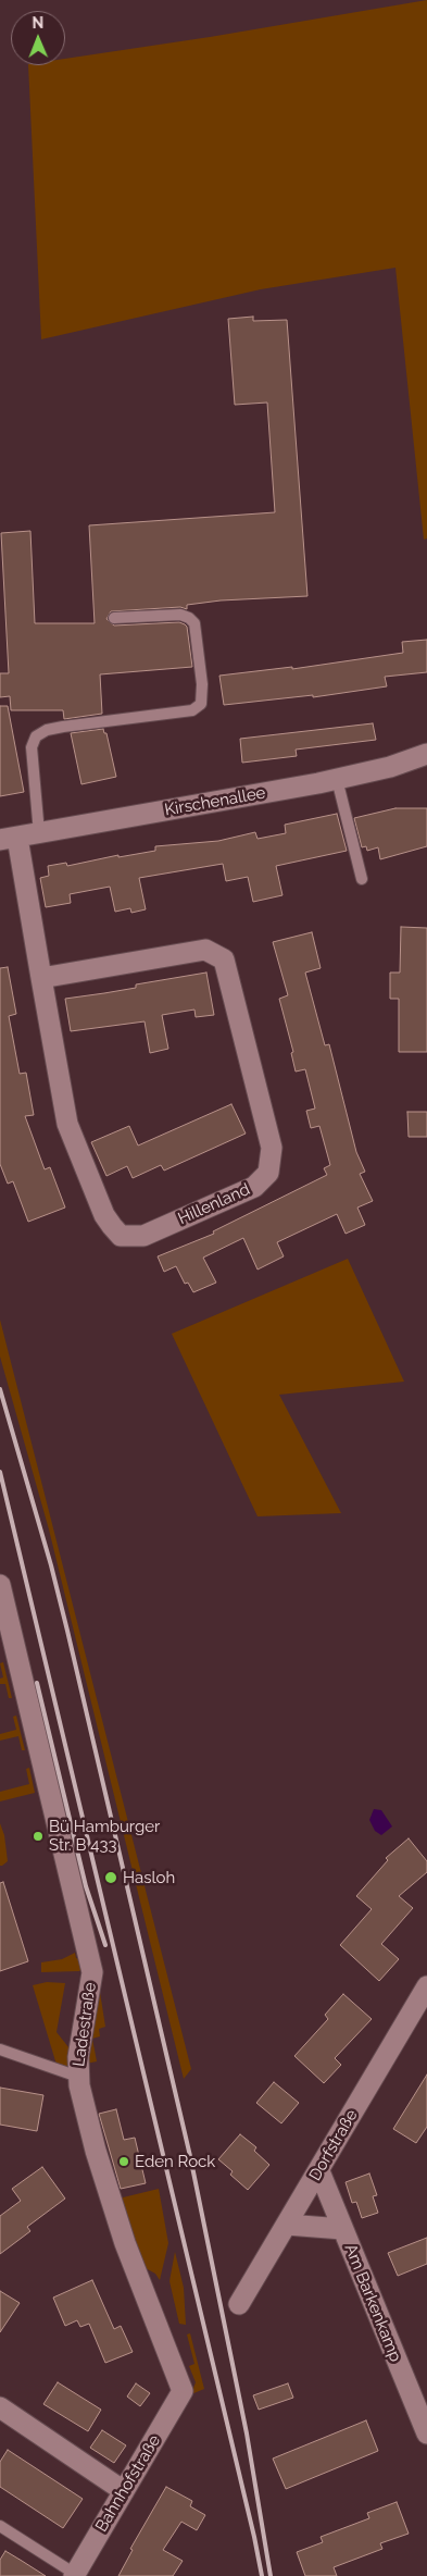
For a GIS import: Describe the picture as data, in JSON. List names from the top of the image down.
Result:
{
  "streets": {
    "street": [
      "Kirschenallee",
      "Hillenland",
      "Ladestraße",
      "Dorfstraße",
      "Am Barkenkamp",
      "Bahnhofstraße"
    ]
  },
  "crossings": [
    ["Kirschenallee", "Hillenland"],
    ["Ladestraße", "Bahnhofstraße"],
    ["Dorfstraße", "Am Barkenkamp"]
  ],
  "places": ["Bü Hamburger Str. B 433", "Hasloh", "Eden Rock"],
  "north": "top"
}
